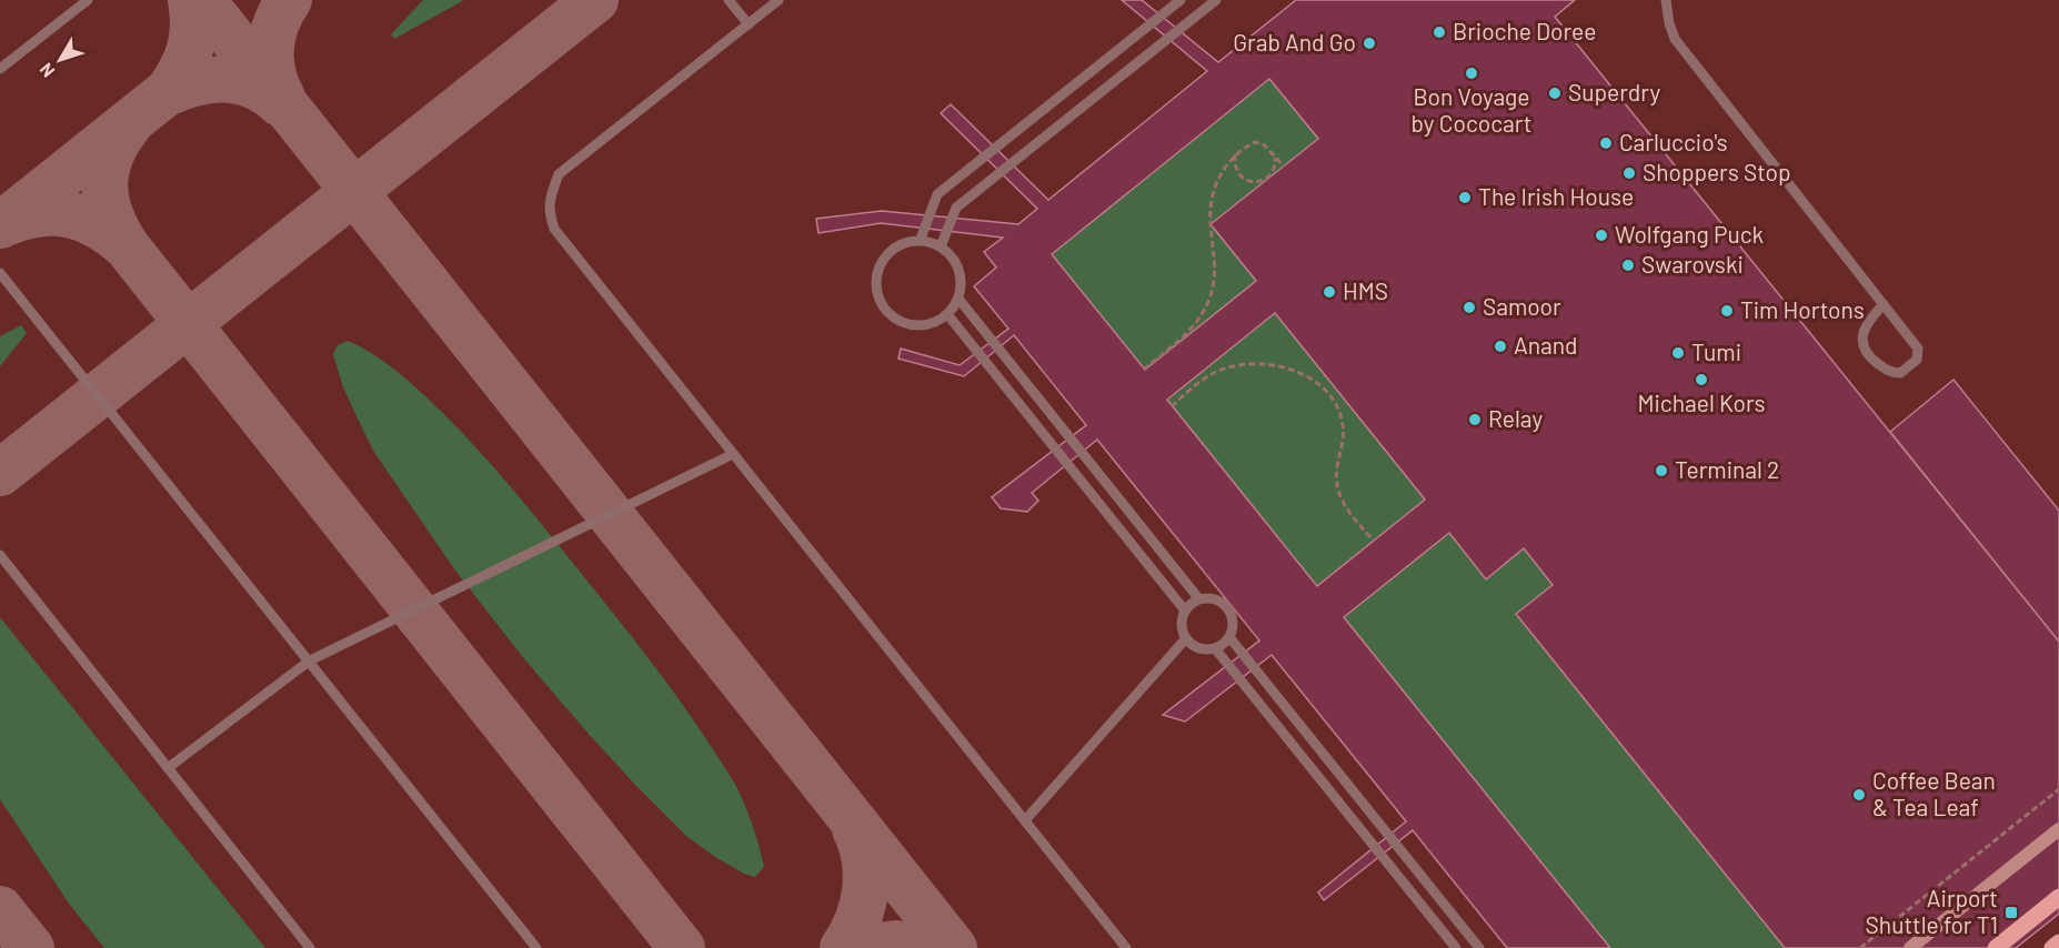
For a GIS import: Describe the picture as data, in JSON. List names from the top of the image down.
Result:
{
  "places": {
    "other": [
      "Brioche Doree",
      "Grab And Go",
      "Bon Voyage by Cococart",
      "Superdry",
      "Carluccio's",
      "Shoppers Stop",
      "The Irish House",
      "Wolfgang Puck",
      "Swarovski",
      "HMS",
      "Samoor",
      "Tim Hortons",
      "Anand",
      "Tumi",
      "Michael Kors",
      "Relay",
      "Terminal 2",
      "Coffee Bean & Tea Leaf"
    ],
    "transit": ["Airport Shuttle for T1"]
  },
  "north": "bottom left"
}
